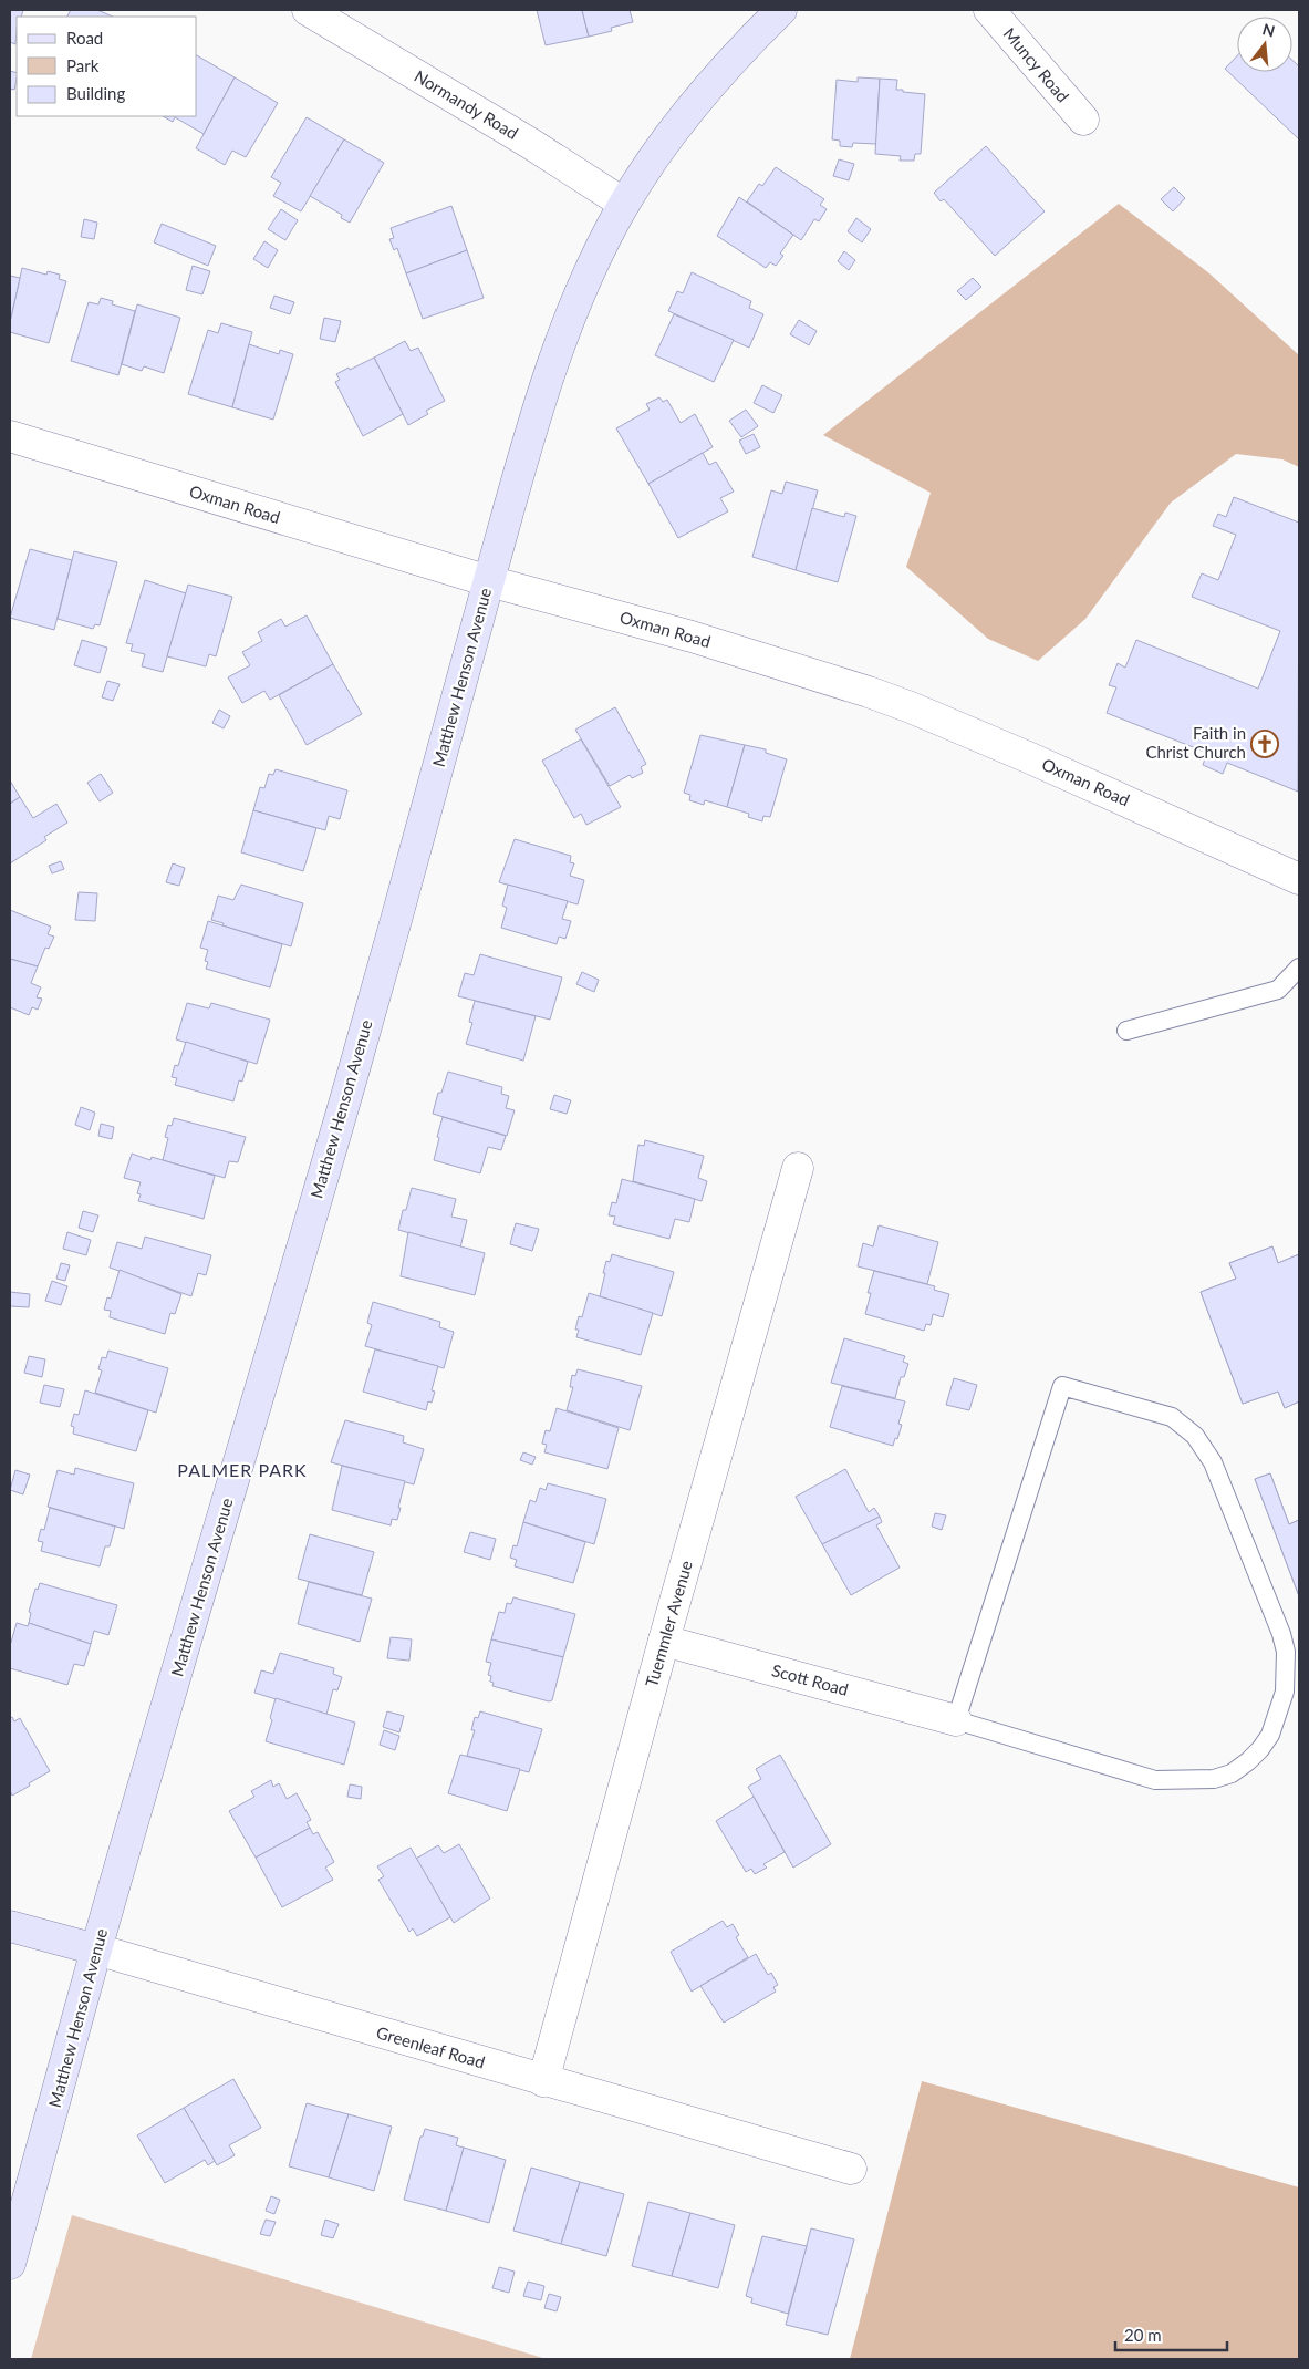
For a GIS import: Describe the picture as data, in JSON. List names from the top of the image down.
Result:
{
  "streets": {
    "street": [
      "Muncy Road",
      "Normandy Road",
      "Oxman Road",
      "Matthew Henson Avenue",
      "Tuemmler Avenue",
      "Scott Road",
      "Greenleaf Road"
    ]
  },
  "crossings": [
    ["Normandy Road", "Matthew Henson Avenue"],
    ["Oxman Road", "Matthew Henson Avenue"],
    ["Matthew Henson Avenue", "Greenleaf Road"],
    ["Tuemmler Avenue", "Scott Road"],
    ["Tuemmler Avenue", "Greenleaf Road"]
  ],
  "districts": ["PALMER PARK"],
  "places": {
    "church": ["Faith in Christ Church"]
  },
  "legend": ["Road", "Park", "Building"],
  "scale_bar": "20 m",
  "north": "top"
}
